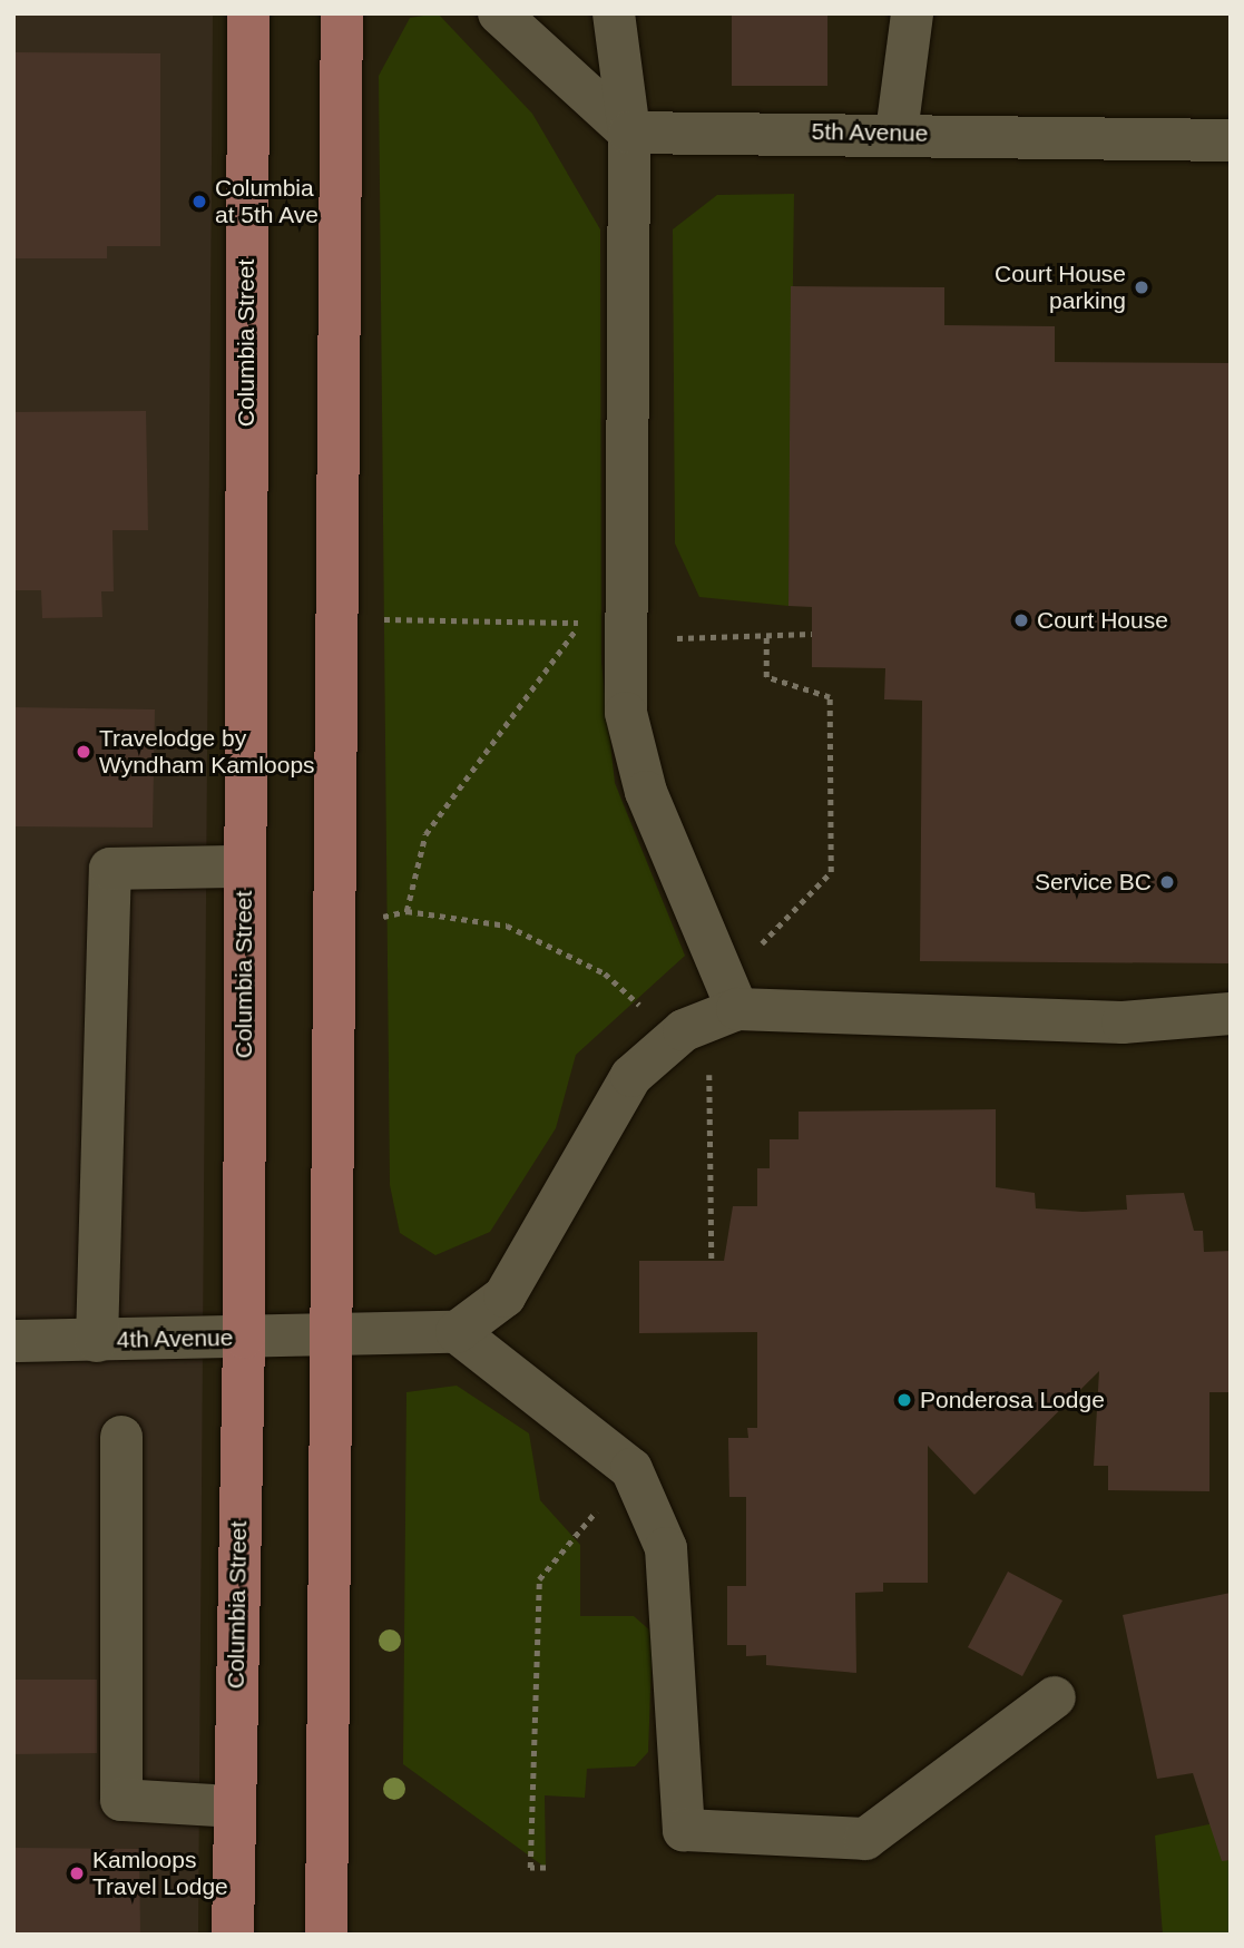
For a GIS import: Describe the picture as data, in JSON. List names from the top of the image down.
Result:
{
  "streets": {
    "main road": ["Columbia Street"],
    "street": ["5th Avenue", "4th Avenue"]
  },
  "crossings": [
    ["Columbia Street", "4th Avenue"]
  ],
  "places": [
    "Columbia at 5th Ave",
    "Court House parking",
    "Court House",
    "Travelodge by Wyndham Kamloops",
    "Service BC",
    "Ponderosa Lodge",
    "Kamloops Travel Lodge"
  ]
}
